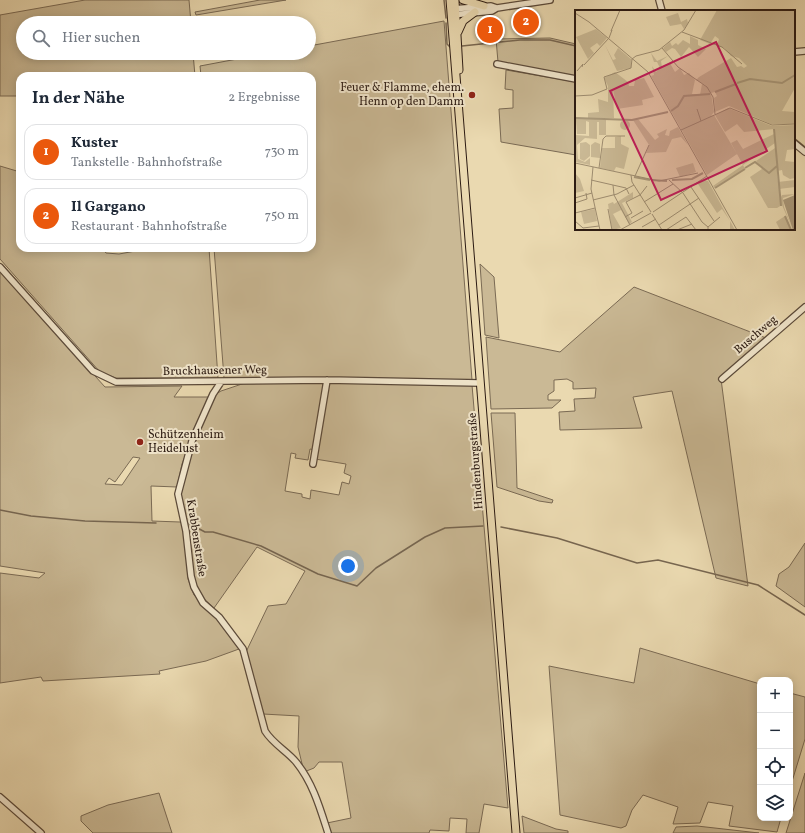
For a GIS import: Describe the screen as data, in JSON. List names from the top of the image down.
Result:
{
  "streets": {
    "main road": ["Hindenburgstraße"],
    "street": ["Buschweg", "Bruckhausener Weg", "Krabbenstraße"]
  },
  "crossings": [
    ["Bruckhausener Weg", "Hindenburgstraße"],
    ["Bruckhausener Weg", "Krabbenstraße"]
  ],
  "places": ["Feuer & Flamme, ehem. Henn op den Damm", "Schützenheim Heidelust"],
  "page": {
    "pins": ["2", "1"],
    "search": "Hier suchen",
    "heading": ["In der Nähe", "2 Ergebnisse"],
    "list": [
      {
        "mark": "1",
        "name": "Kuster",
        "note": "Tankstelle · Bahnhofstraße",
        "value": "730 m"
      },
      {
        "mark": "2",
        "name": "Il Gargano",
        "note": "Restaurant · Bahnhofstraße",
        "value": "750 m"
      }
    ],
    "map_buttons": ["+", "−"]
  }
}
